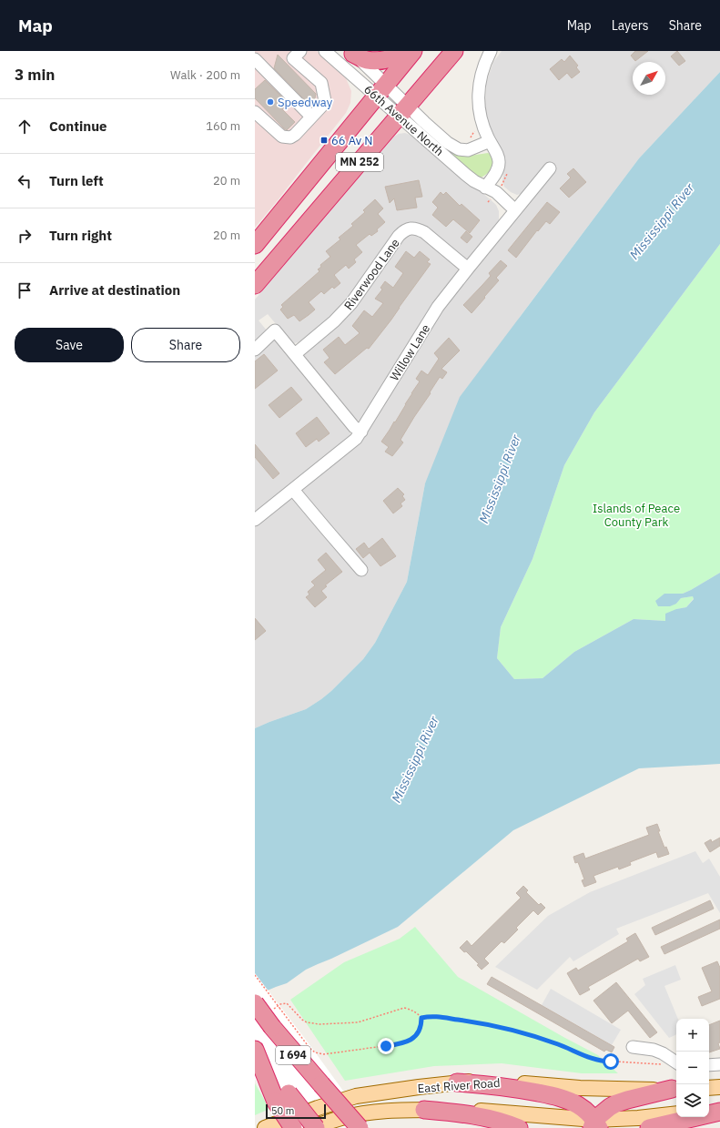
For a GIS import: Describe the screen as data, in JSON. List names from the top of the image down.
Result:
{
  "streets": {
    "highway": ["MN 252", "I 694"],
    "main road": ["East River Road"],
    "street": ["66th Avenue North", "Riverwood Lane", "Willow Lane"]
  },
  "crossings": [
    ["66th Avenue North", "MN 252"],
    ["66th Avenue North", "Willow Lane"],
    ["Riverwood Lane", "Willow Lane"]
  ],
  "water": ["Mississippi River"],
  "parks": ["Islands of Peace County Park"],
  "places": {
    "other": ["Speedway"],
    "transit": ["66 Av N"]
  },
  "scale_bar": "50 m",
  "north": "top right",
  "page": {
    "header": "Map",
    "nav": ["Map", "Layers", "Share"],
    "heading": ["3 min", "Walk · 200 m"],
    "list": [
      ["Continue", "160 m"],
      ["Turn left", "20 m"],
      ["Turn right", "20 m"],
      "Arrive at destination"
    ],
    "buttons": ["Save", "Share"],
    "map_buttons": ["+", "−"],
    "scale": "50 m"
  }
}
